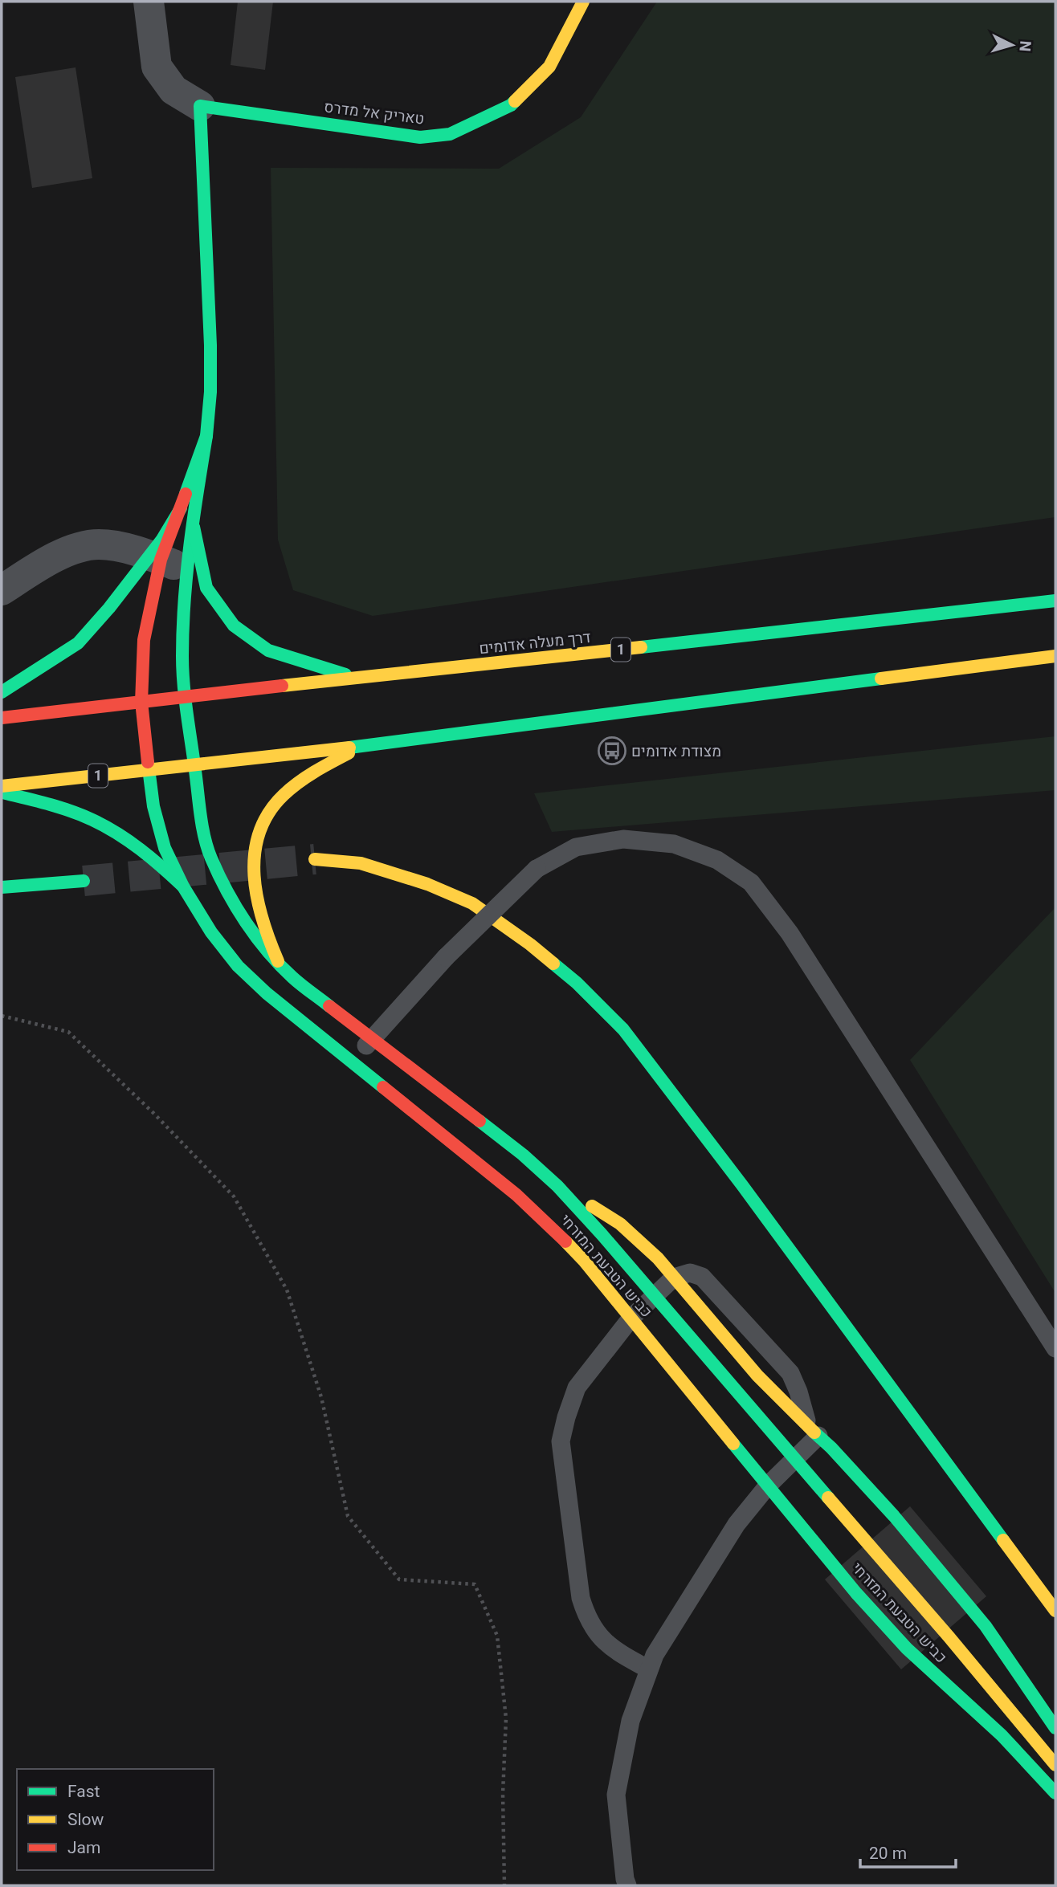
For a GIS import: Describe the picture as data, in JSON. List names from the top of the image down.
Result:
{
  "streets": {
    "main road": [
      "טאריק אל מדרס",
      "דרך מעלה אדומים",
      "1",
      "כביש הטבעת המזרחי"
    ]
  },
  "crossings": [
    ["דרך מעלה אדומים", "1"],
    ["דרך מעלה אדומים", "כביש הטבעת המזרחי"],
    ["1", "כביש הטבעת המזרחי"]
  ],
  "places": {
    "bus stop": ["מצודת אדומים"]
  },
  "legend": ["Fast", "Slow", "Jam"],
  "scale_bar": "20 m",
  "north": "right"
}
